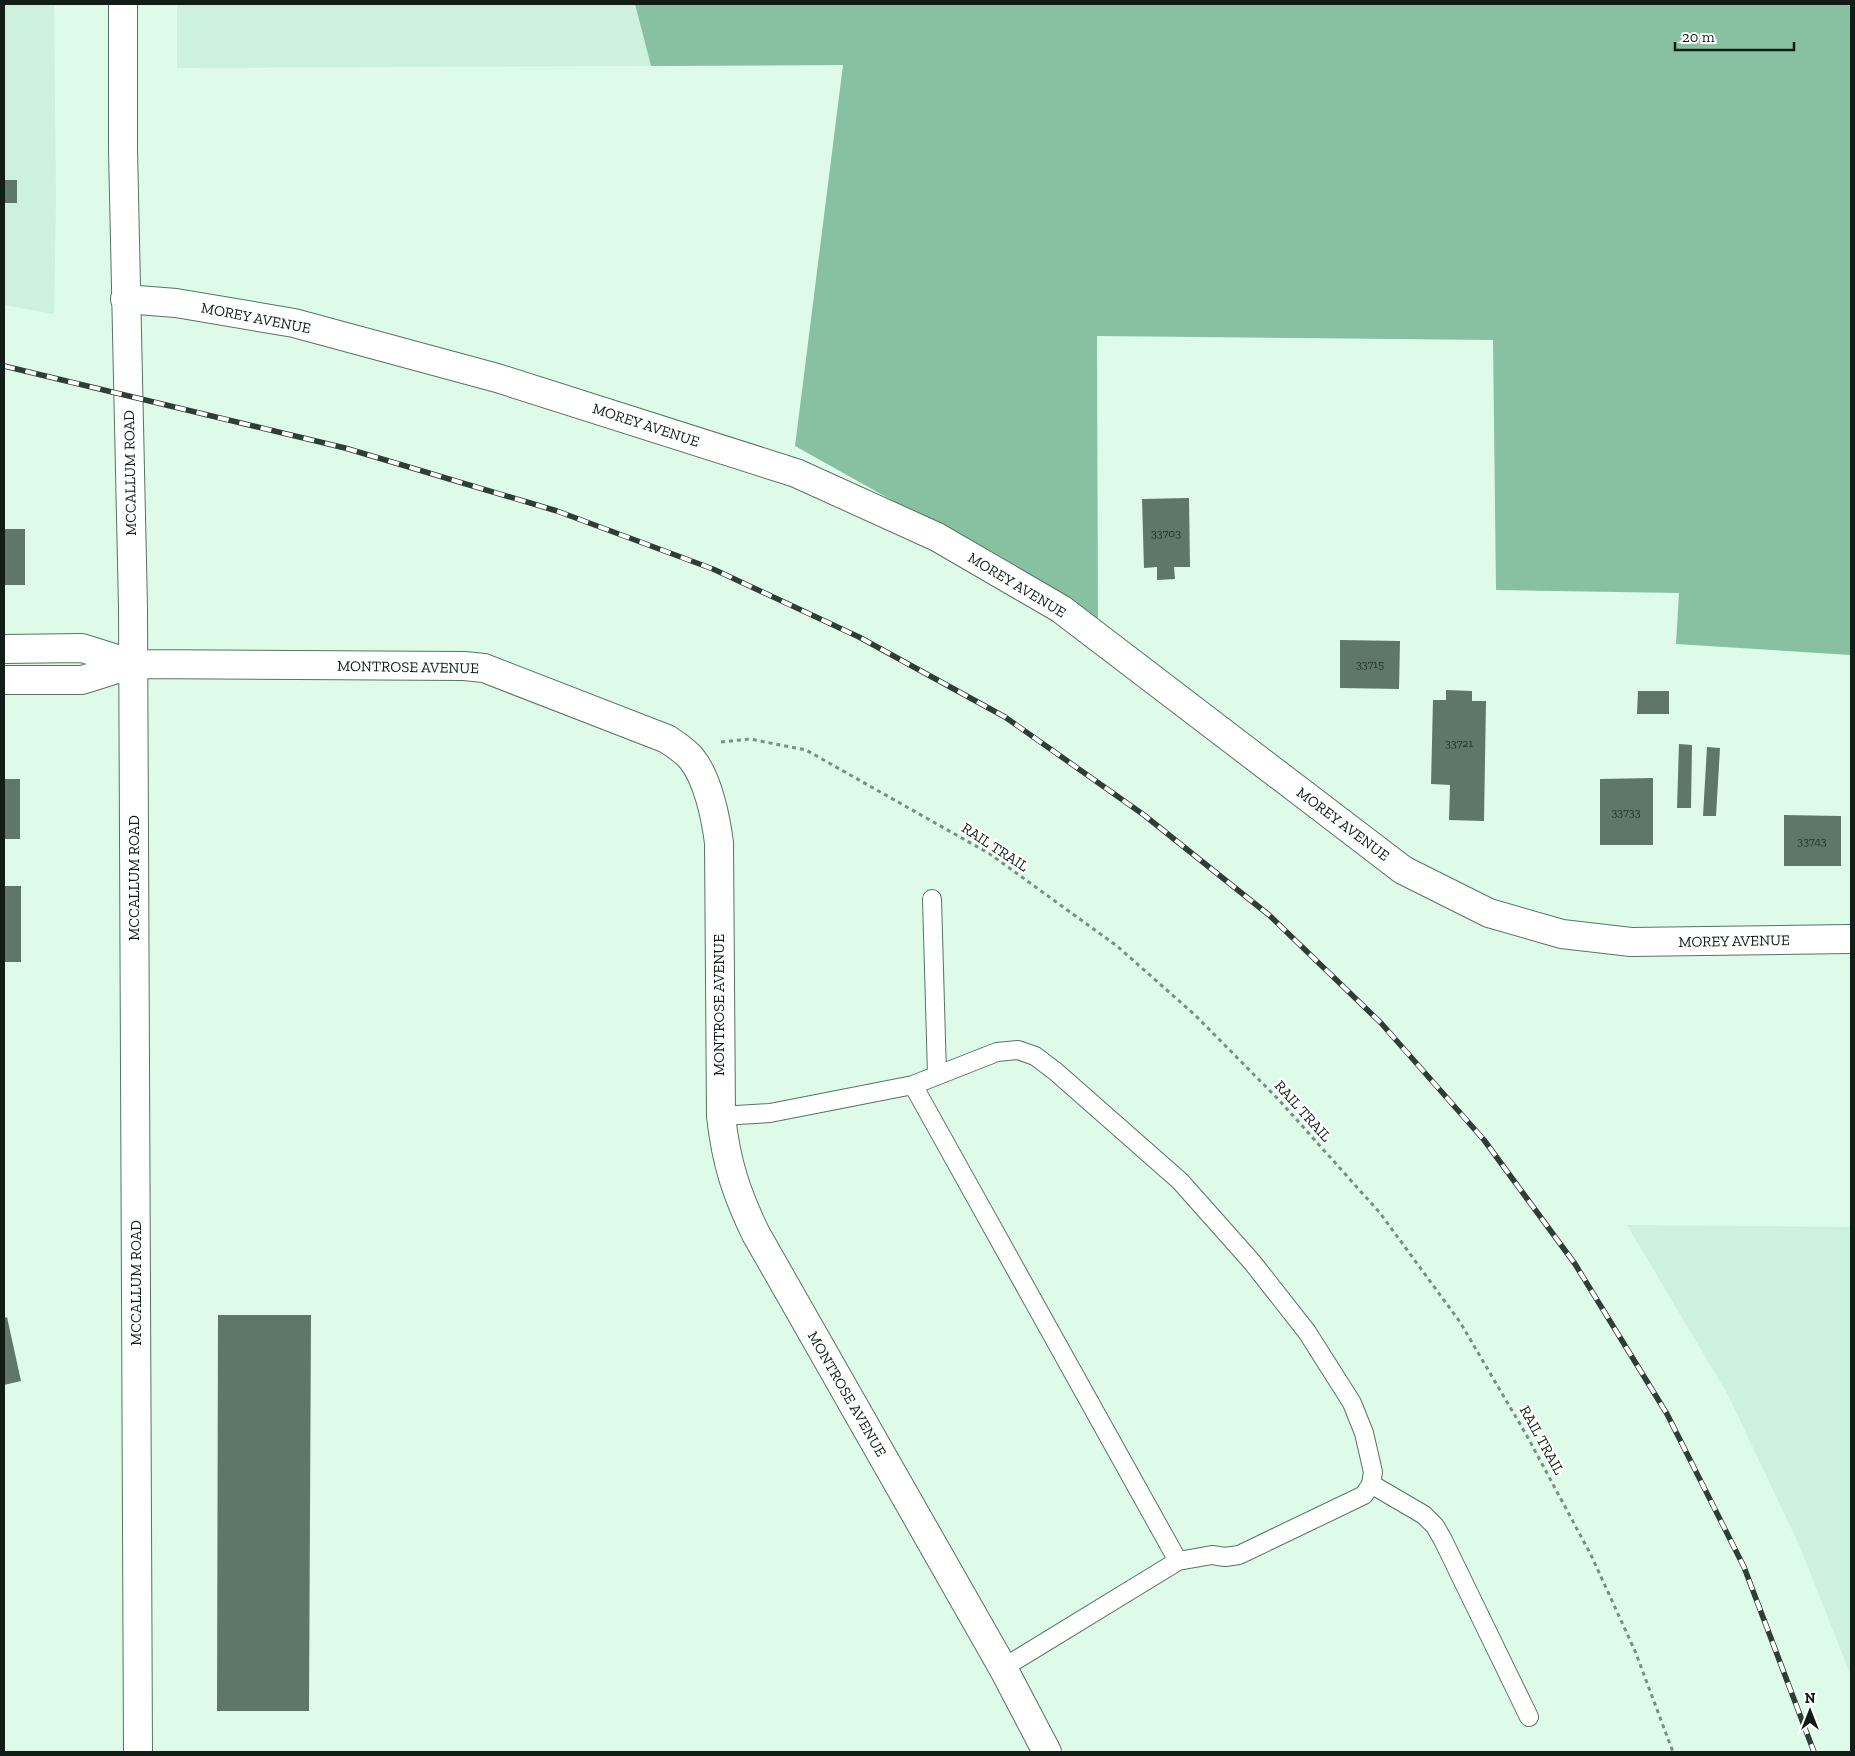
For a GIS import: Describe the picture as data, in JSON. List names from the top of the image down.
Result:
{
  "streets": {
    "street": ["MOREY AVENUE", "MCCALLUM ROAD", "MONTROSE AVENUE"],
    "path": ["RAIL TRAIL"]
  },
  "crossings": [
    ["MOREY AVENUE", "MCCALLUM ROAD"],
    ["MCCALLUM ROAD", "MONTROSE AVENUE"],
    ["MONTROSE AVENUE", "RAIL TRAIL"]
  ],
  "house_numbers": [
    "33703",
    "33715",
    "33721",
    "33733",
    "33743"
  ],
  "scale_bar": "20 m",
  "north": "top"
}
